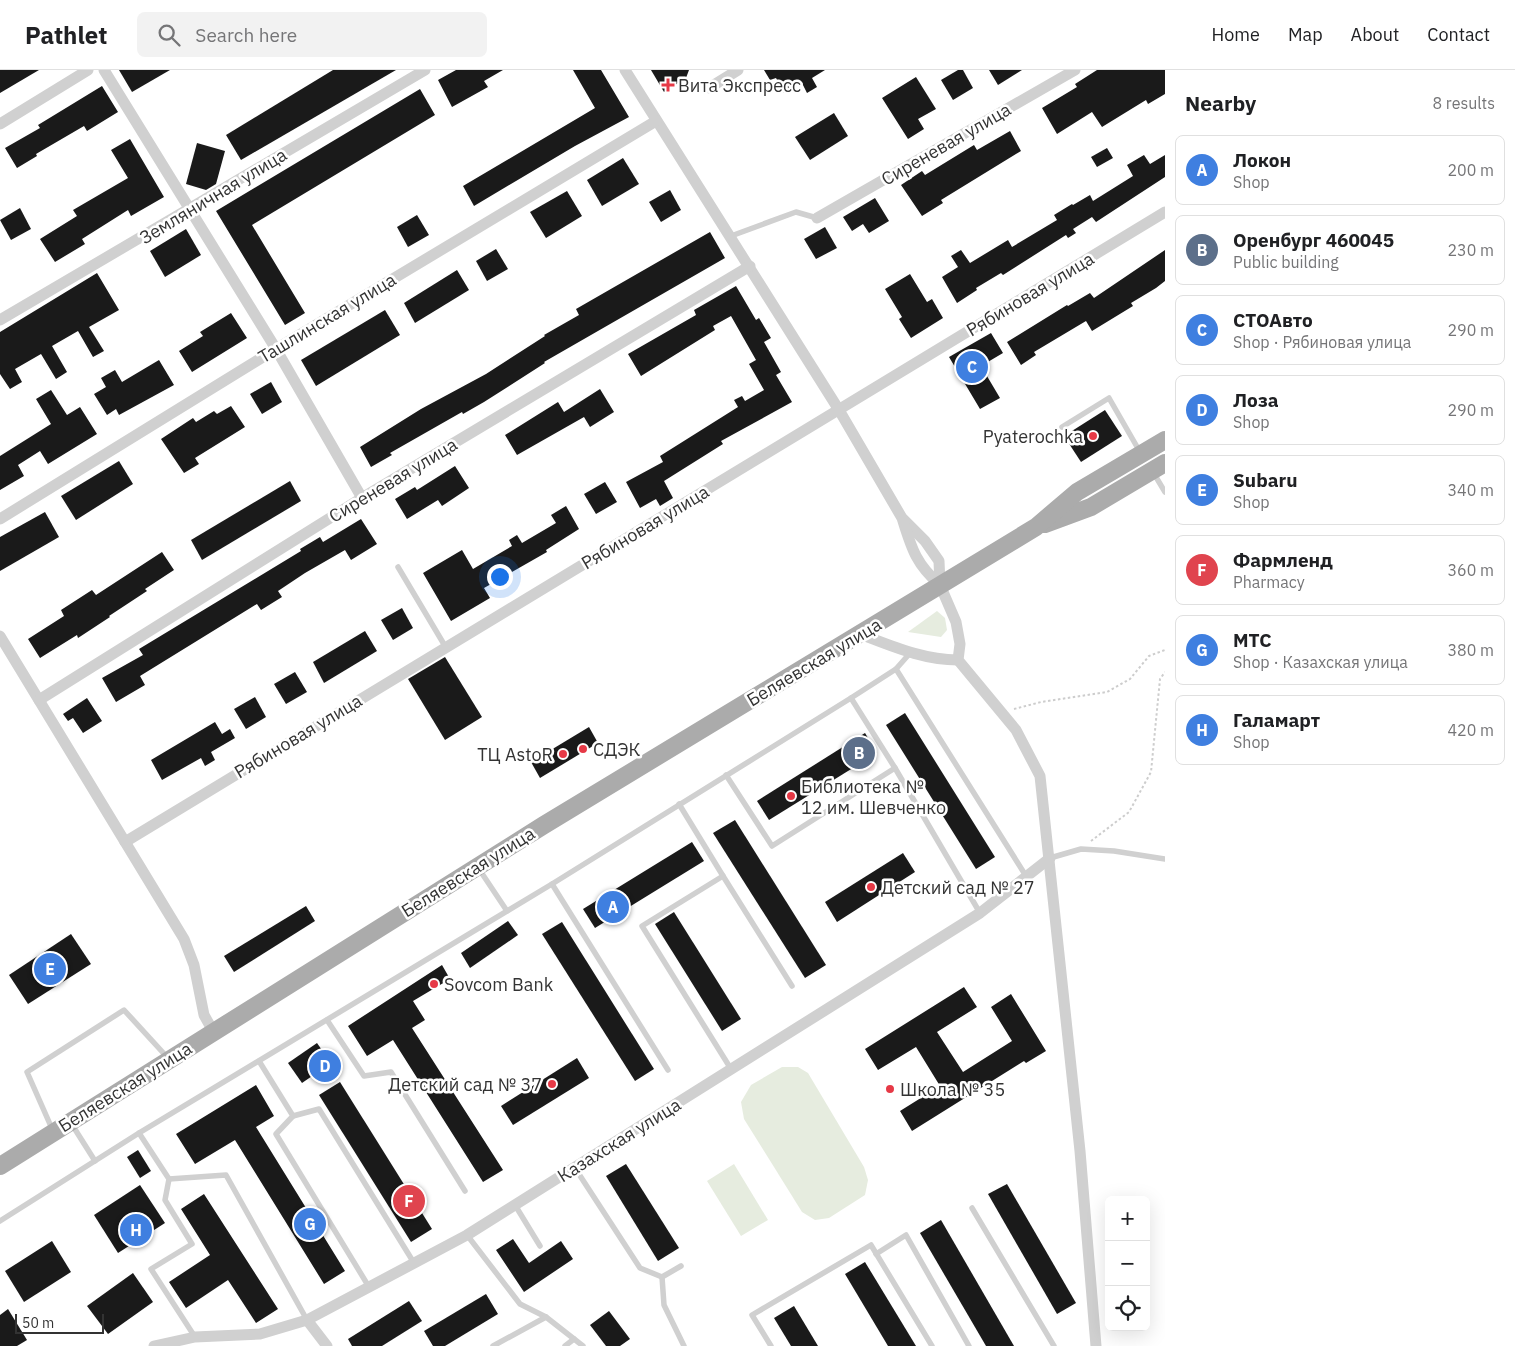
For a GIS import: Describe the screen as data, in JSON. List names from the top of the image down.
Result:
{
  "streets": {
    "main road": ["Беляевская улица"],
    "street": [
      "Сиреневая улица",
      "Земляничная улица",
      "Рябиновая улица",
      "Ташлинская улица",
      "Казахская улица"
    ]
  },
  "places": {
    "health": ["Вита Экспресс"],
    "other": [
      "Pyaterochka",
      "СДЭК",
      "ТЦ AstoR",
      "Библиотека № 12 им. Шевченко",
      "Детский сад № 27",
      "Sovcom Bank",
      "Детский сад № 37",
      "Школа № 35"
    ]
  },
  "scale_bar": "50 m",
  "page": {
    "header": "Pathlet",
    "search": "Search here",
    "nav": [
      "Home",
      "Map",
      "About",
      "Contact"
    ],
    "heading": ["Nearby", "8 results"],
    "list": [
      {
        "mark": "A",
        "name": "Локон",
        "note": "Shop",
        "value": "200 m"
      },
      {
        "mark": "B",
        "name": "Оренбург 460045",
        "note": "Public building",
        "value": "230 m"
      },
      {
        "mark": "C",
        "name": "СТОАвто",
        "note": "Shop · Рябиновая улица",
        "value": "290 m"
      },
      {
        "mark": "D",
        "name": "Лоза",
        "note": "Shop",
        "value": "290 m"
      },
      {
        "mark": "E",
        "name": "Subaru",
        "note": "Shop",
        "value": "340 m"
      },
      {
        "mark": "F",
        "name": "Фармленд",
        "note": "Pharmacy",
        "value": "360 m"
      },
      {
        "mark": "G",
        "name": "МТС",
        "note": "Shop · Казахская улица",
        "value": "380 m"
      },
      {
        "mark": "H",
        "name": "Галамарт",
        "note": "Shop",
        "value": "420 m"
      }
    ],
    "pins": [
      "C",
      "B",
      "A",
      "E",
      "D",
      "F",
      "G",
      "H"
    ],
    "map_buttons": ["+", "−"],
    "scale": "50 m"
  }
}
